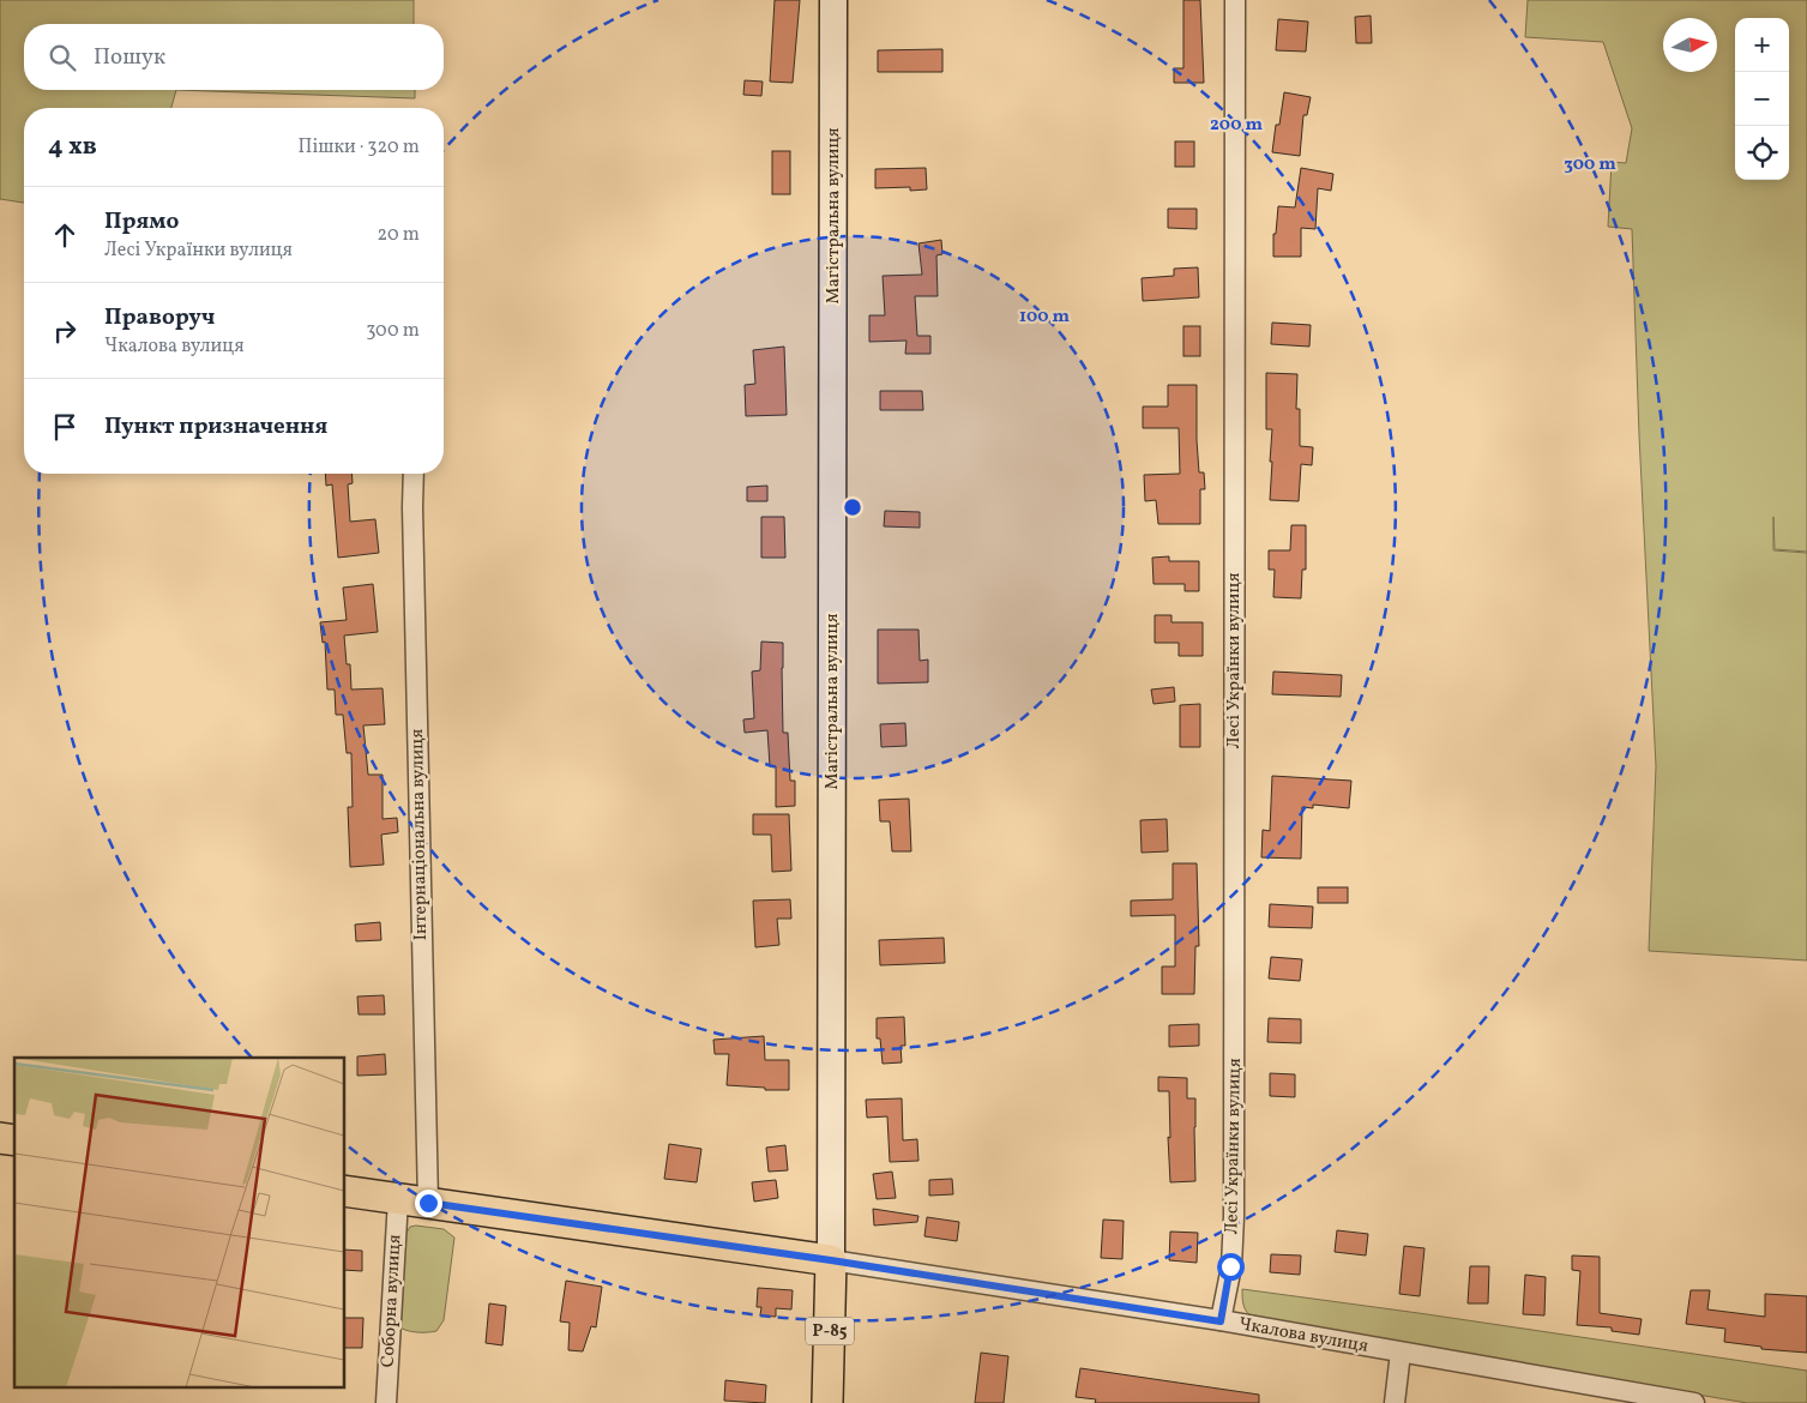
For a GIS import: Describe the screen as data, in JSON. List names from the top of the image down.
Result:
{
  "streets": {
    "main road": ["Магістральна вулиця", "Р-85", "Чкалова вулиця"],
    "street": ["Лесі Українки вулиця", "Інтернаціональна вулиця", "Соборна вулиця"]
  },
  "crossings": [
    ["Магістральна вулиця", "Чкалова вулиця"],
    ["Лесі Українки вулиця", "Чкалова вулиця"],
    ["Інтернаціональна вулиця", "Чкалова вулиця"],
    ["Соборна вулиця", "Чкалова вулиця"]
  ],
  "north": "right",
  "page": {
    "map_buttons": ["+", "−"],
    "search": "Пошук",
    "heading": ["4 хв", "Пішки · 320 m"],
    "list": [
      ["Прямо", "Лесі Українки вулиця", "20 m"],
      ["Праворуч", "Чкалова вулиця", "300 m"],
      "Пункт призначення"
    ]
  },
  "rings": ["200 m", "300 m", "100 m"]
}
